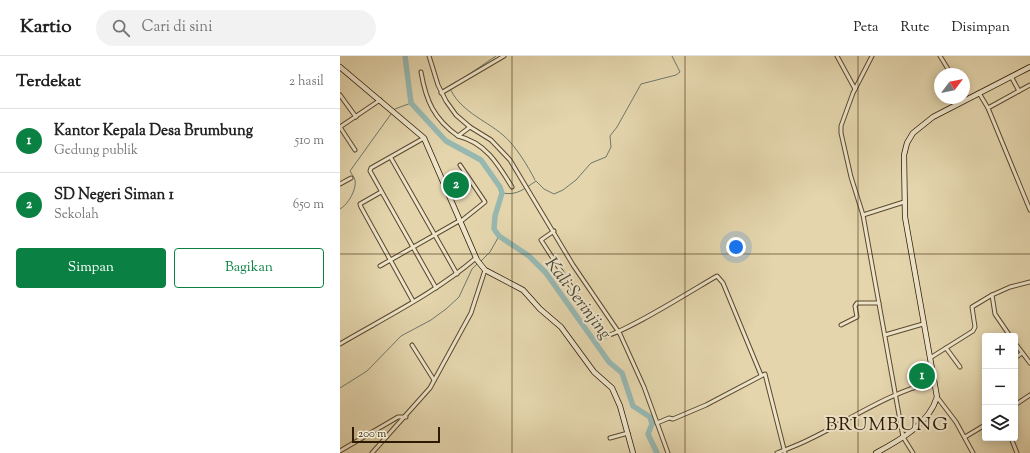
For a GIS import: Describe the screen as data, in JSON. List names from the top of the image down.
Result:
{
  "districts": ["BRUMBUNG"],
  "water": ["Kali Serinjing"],
  "scale_bar": "200 m",
  "north": "top right",
  "page": {
    "header": "Kartio",
    "search": "Cari di sini",
    "nav": ["Peta", "Rute", "Disimpan"],
    "heading": ["Terdekat", "2 hasil"],
    "list": [
      {
        "mark": "1",
        "name": "Kantor Kepala Desa Brumbung",
        "note": "Gedung publik",
        "value": "510 m"
      },
      {
        "mark": "2",
        "name": "SD Negeri Siman 1",
        "note": "Sekolah",
        "value": "650 m"
      }
    ],
    "pins": ["2", "1"],
    "buttons": ["Simpan", "Bagikan"],
    "map_buttons": ["+", "−"],
    "scale": "200 m"
  }
}
